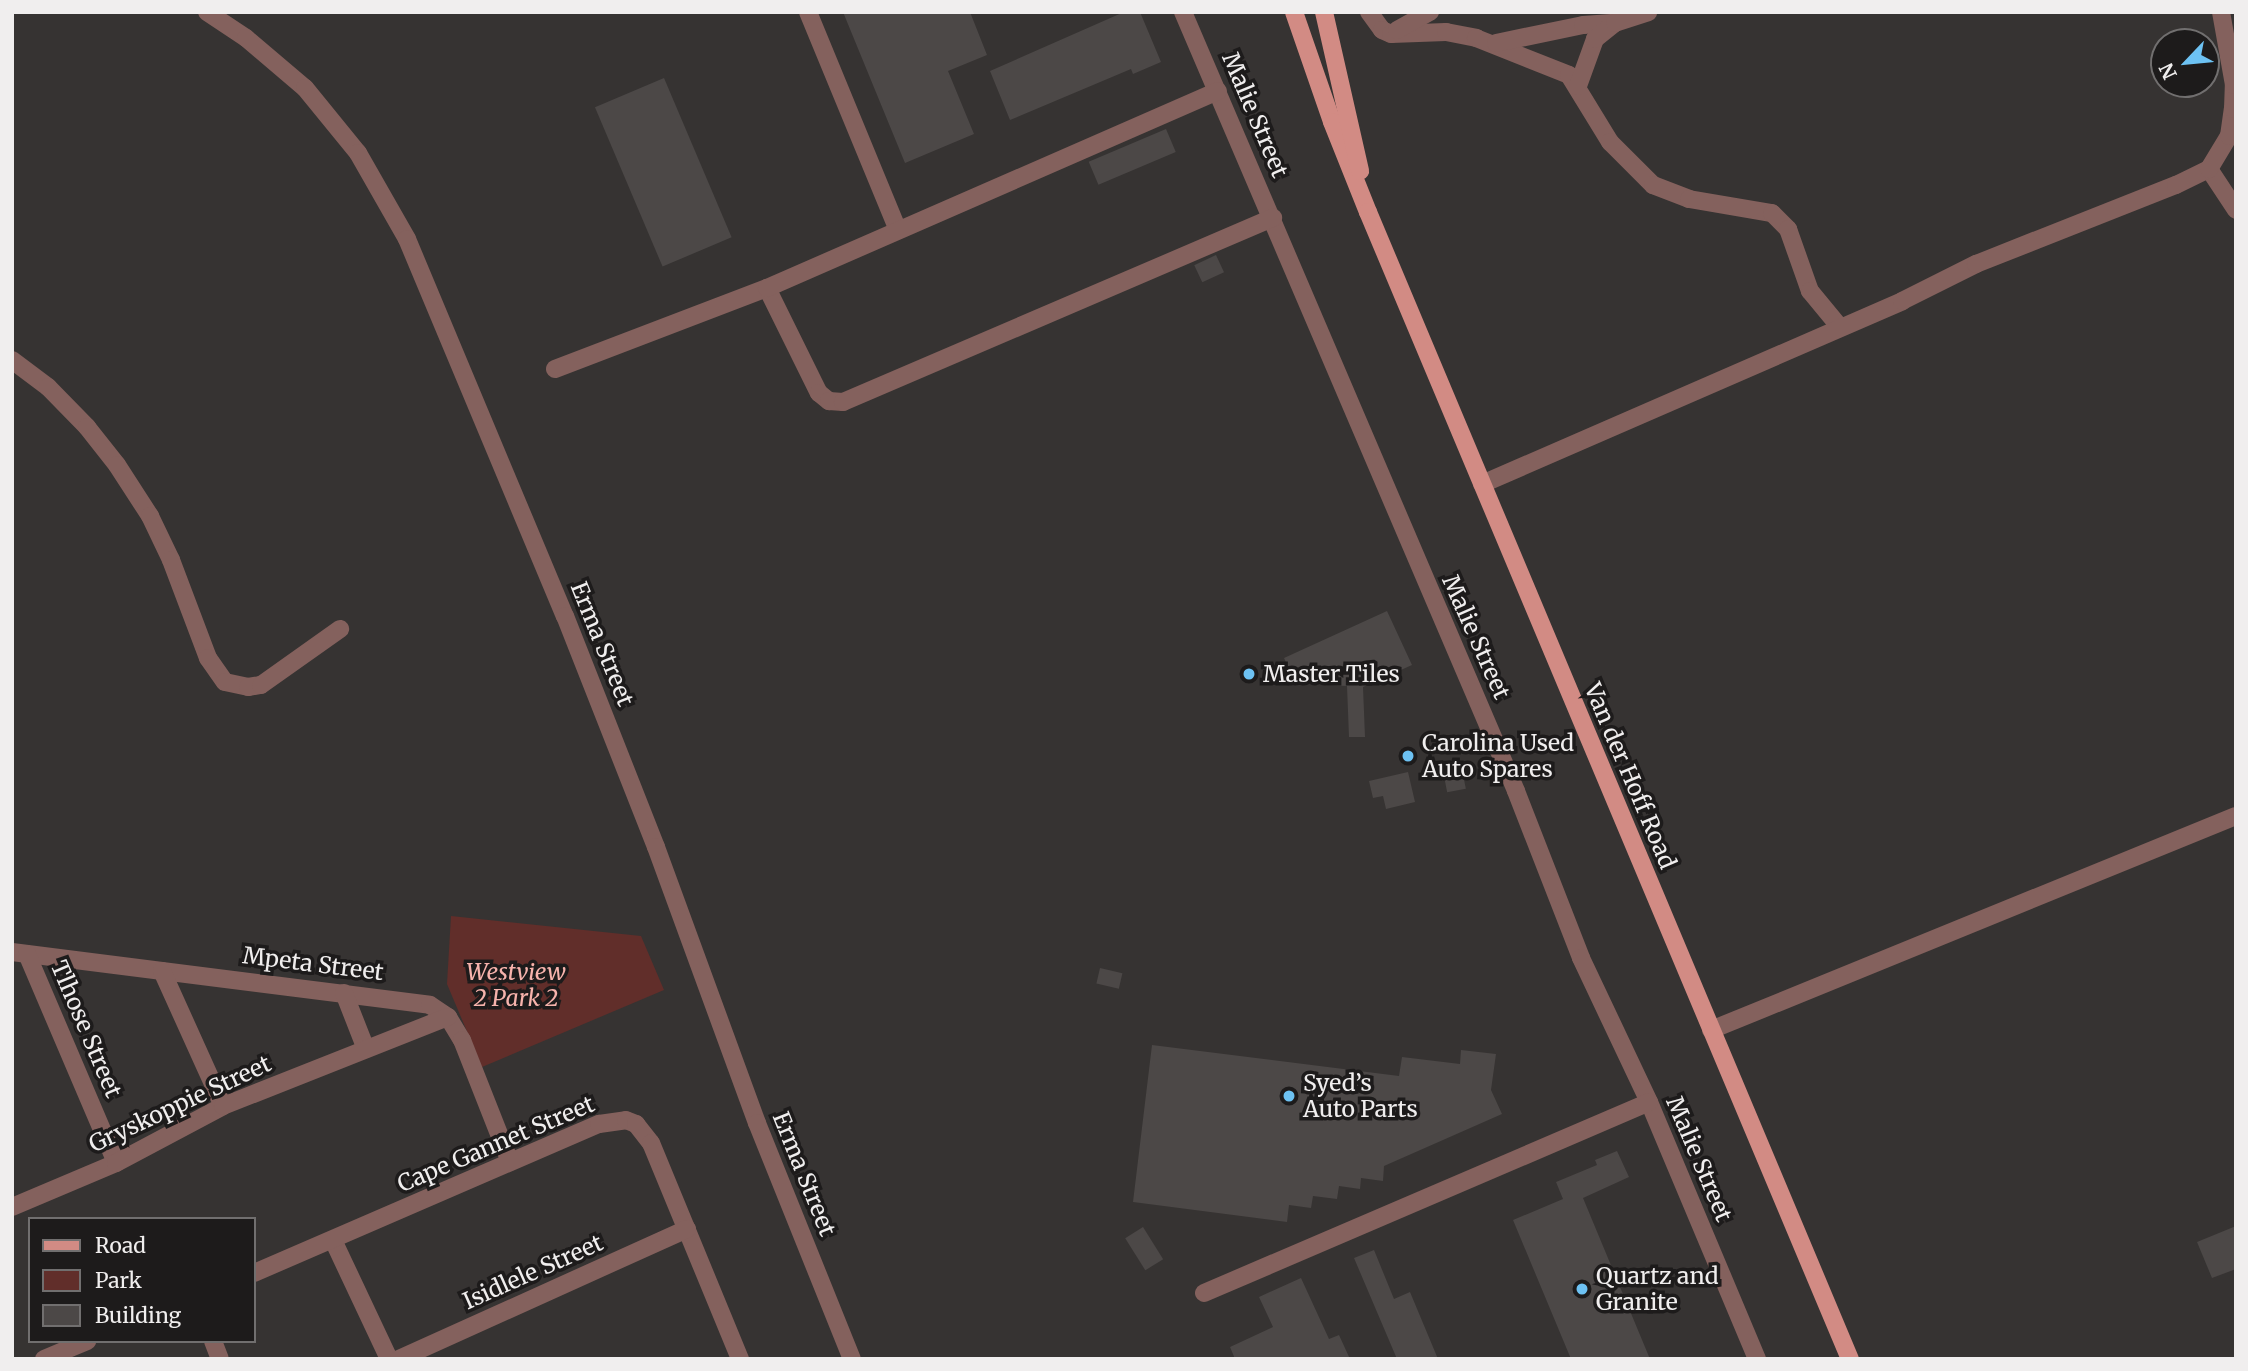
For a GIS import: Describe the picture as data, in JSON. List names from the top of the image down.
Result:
{
  "streets": {
    "main road": ["Van der Hoff Road"],
    "street": [
      "Malie Street",
      "Erma Street",
      "Mpeta Street",
      "Tlhose Street",
      "Gryskoppie Street",
      "Cape Gannet Street",
      "Isidlele Street"
    ]
  },
  "crossings": [
    ["Mpeta Street", "Tlhose Street"],
    ["Mpeta Street", "Gryskoppie Street"],
    ["Tlhose Street", "Gryskoppie Street"],
    ["Cape Gannet Street", "Isidlele Street"]
  ],
  "parks": ["Westview 2 Park 2"],
  "places": [
    "Master Tiles",
    "Carolina Used Auto Spares",
    "Syed’s Auto Parts",
    "Quartz and Granite"
  ],
  "legend": ["Road", "Park", "Building"],
  "north": "bottom left"
}
